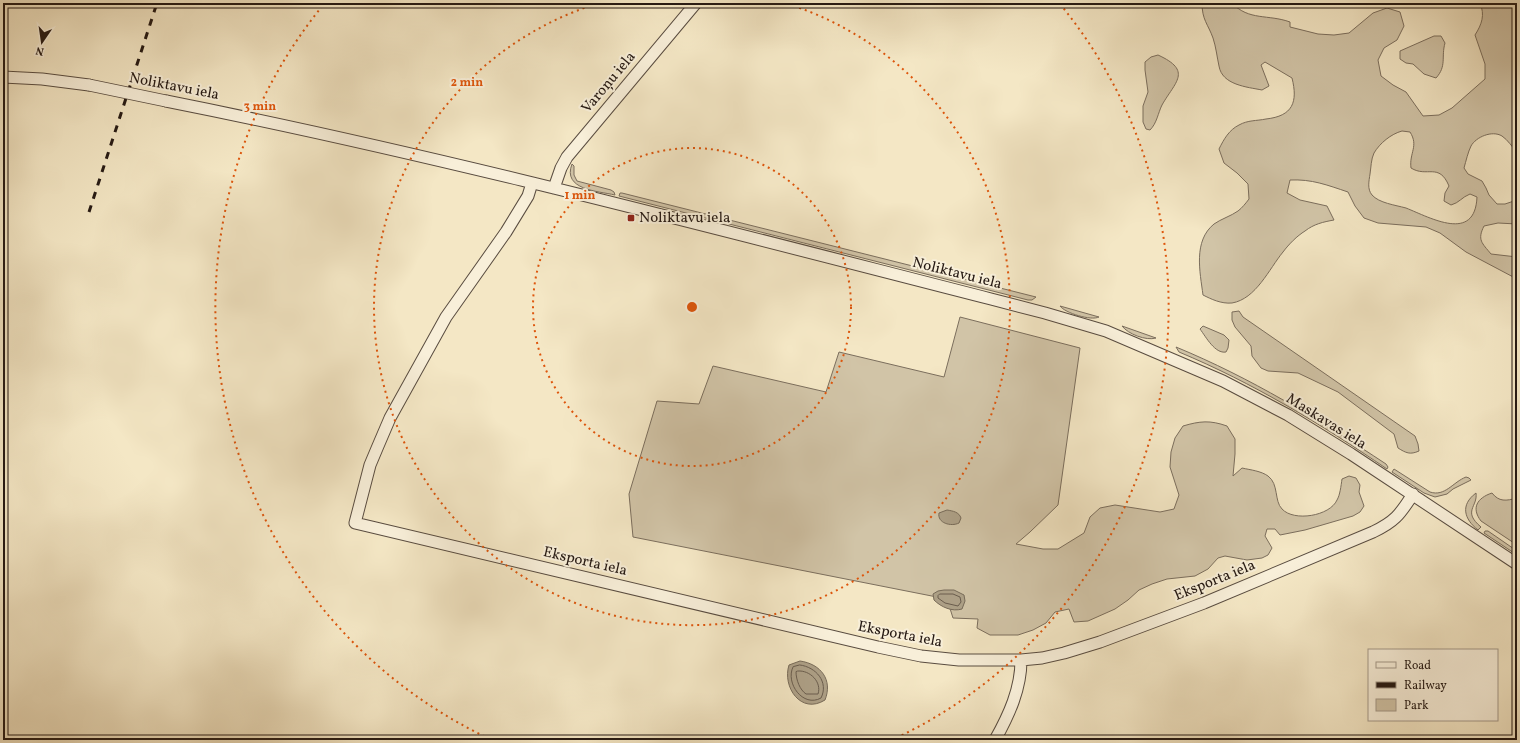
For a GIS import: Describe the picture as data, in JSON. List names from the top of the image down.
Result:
{
  "streets": {
    "street": [
      "Varoņu iela",
      "Noliktavu iela",
      "Maskavas iela",
      "Eksporta iela"
    ]
  },
  "crossings": [
    ["Varoņu iela", "Noliktavu iela"],
    ["Noliktavu iela", "Maskavas iela"],
    ["Noliktavu iela", "Eksporta iela"],
    ["Maskavas iela", "Eksporta iela"]
  ],
  "places": {
    "transit": ["Noliktavu iela"]
  },
  "legend": ["Road", "Railway", "Park"],
  "north": "bottom",
  "rings": ["2 min", "3 min", "1 min"]
}
